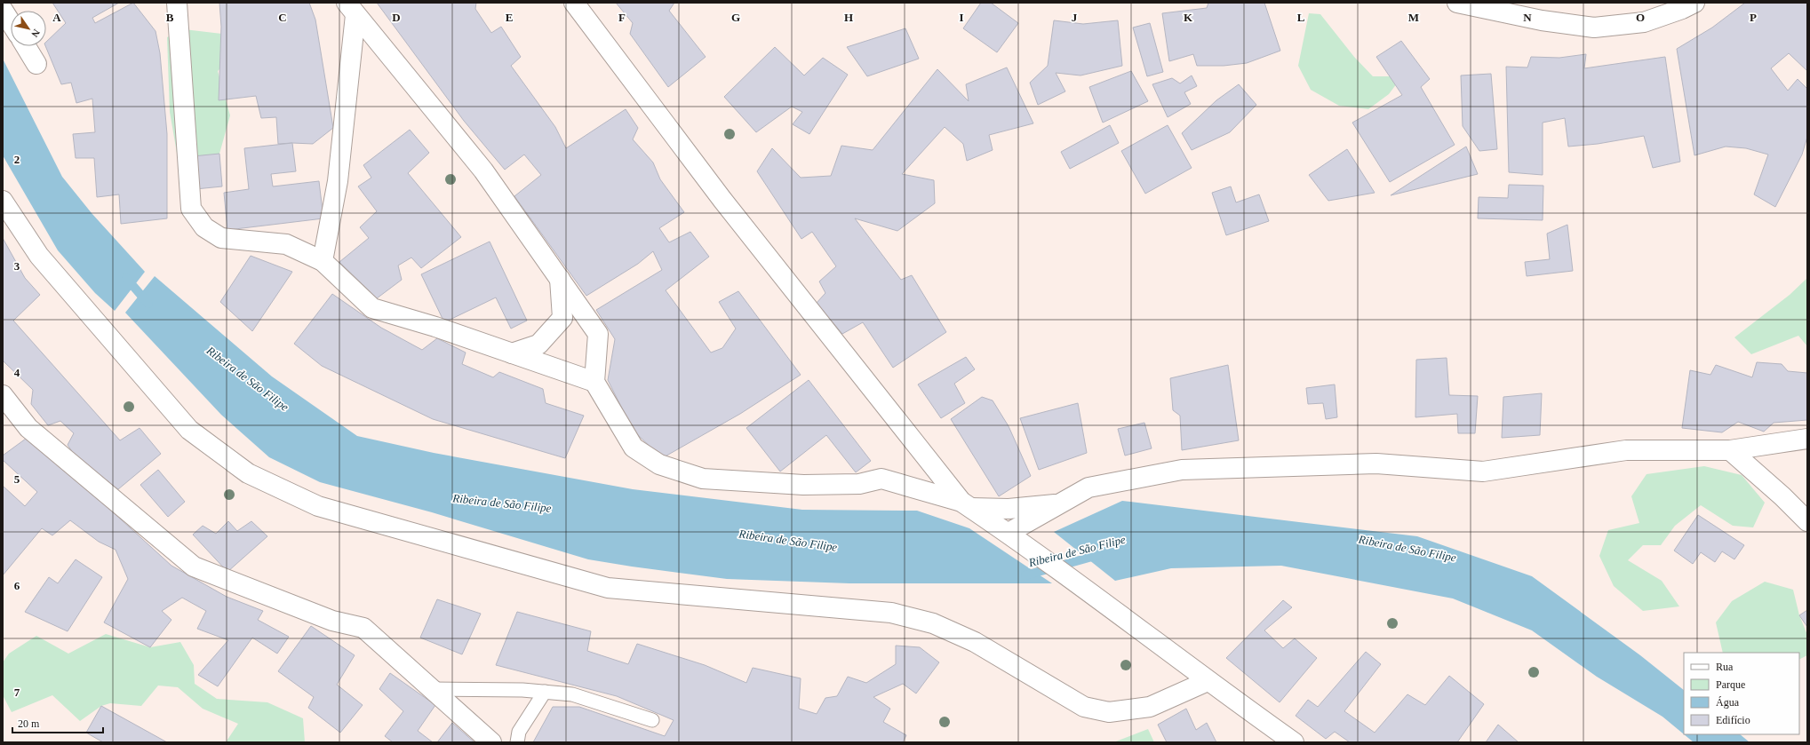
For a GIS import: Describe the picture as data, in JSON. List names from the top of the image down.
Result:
{
  "water": ["Ribeira de São Filipe"],
  "legend": [
    "Rua",
    "Parque",
    "Água",
    "Edifício"
  ],
  "scale_bar": "20 m",
  "north": "bottom right",
  "grid": {
    "columns": [
      "A",
      "B",
      "C",
      "D",
      "E",
      "F",
      "G",
      "H",
      "I",
      "J",
      "K",
      "L",
      "M",
      "N",
      "O",
      "P"
    ],
    "rows": [
      "2",
      "3",
      "4",
      "5",
      "6",
      "7"
    ]
  }
}
